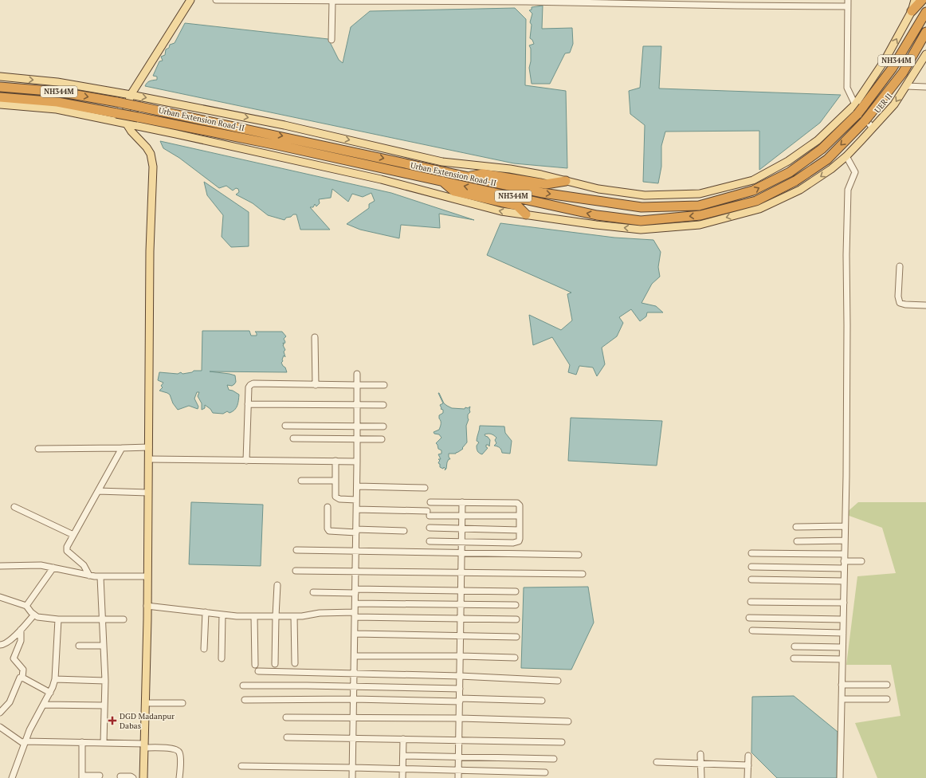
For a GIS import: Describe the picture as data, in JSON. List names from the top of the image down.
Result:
{
  "streets": {
    "highway": ["NH344M", "Urban Extension Road-II"],
    "main road": ["UER II"]
  },
  "places": {
    "health": ["DGD Madanpur Dabas"]
  }
}
